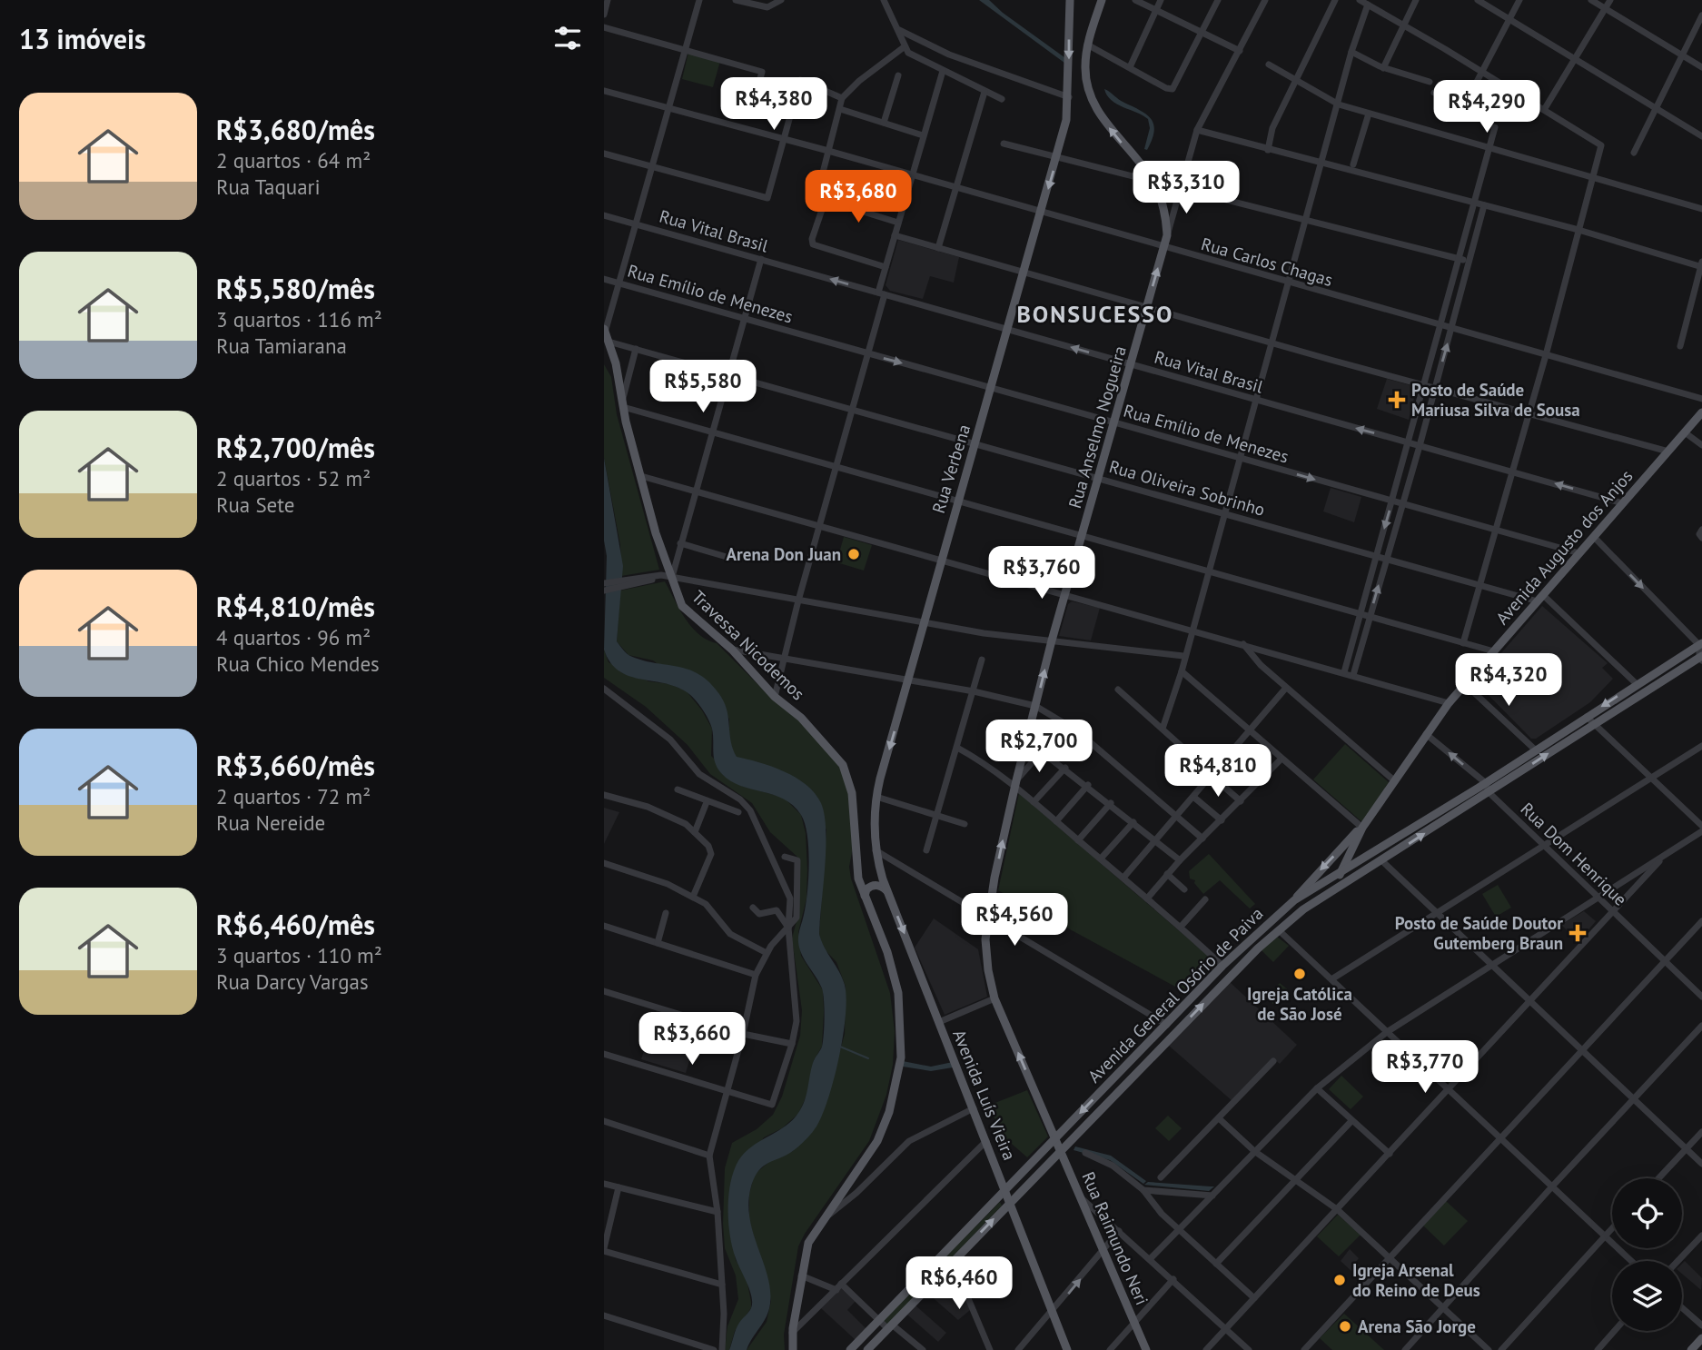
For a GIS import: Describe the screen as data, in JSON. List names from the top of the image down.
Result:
{
  "streets": {
    "main road": [
      "Rua Anselmo Nogueira",
      "Rua Verbena",
      "Avenida Augusto dos Anjos",
      "Travessa Nicodemos",
      "Avenida General Osório de Paiva",
      "Avenida Luís Vieira",
      "Rua Raimundo Neri"
    ],
    "street": [
      "Rua Vital Brasil",
      "Rua Carlos Chagas",
      "Rua Emílio de Menezes",
      "Rua Oliveira Sobrinho",
      "Rua Dom Henrique"
    ]
  },
  "crossings": [
    ["Rua Vital Brasil", "Rua Anselmo Nogueira"],
    ["Rua Vital Brasil", "Rua Verbena"],
    ["Rua Vital Brasil", "Avenida Augusto dos Anjos"],
    ["Rua Carlos Chagas", "Rua Anselmo Nogueira"],
    ["Rua Carlos Chagas", "Rua Verbena"],
    ["Rua Emílio de Menezes", "Rua Anselmo Nogueira"],
    ["Rua Emílio de Menezes", "Rua Verbena"],
    ["Rua Emílio de Menezes", "Avenida Augusto dos Anjos"],
    ["Rua Anselmo Nogueira", "Rua Oliveira Sobrinho"],
    ["Rua Anselmo Nogueira", "Avenida General Osório de Paiva"],
    ["Rua Anselmo Nogueira", "Rua Raimundo Neri"],
    ["Rua Verbena", "Rua Oliveira Sobrinho"],
    ["Rua Verbena", "Avenida Luís Vieira"],
    ["Rua Oliveira Sobrinho", "Avenida Augusto dos Anjos"],
    ["Rua Oliveira Sobrinho", "Travessa Nicodemos"],
    ["Rua Oliveira Sobrinho", "Avenida General Osório de Paiva"],
    ["Avenida Augusto dos Anjos", "Rua Dom Henrique"],
    ["Avenida Augusto dos Anjos", "Avenida General Osório de Paiva"],
    ["Rua Dom Henrique", "Avenida General Osório de Paiva"],
    ["Avenida General Osório de Paiva", "Avenida Luís Vieira"],
    ["Avenida General Osório de Paiva", "Rua Raimundo Neri"]
  ],
  "one_way": ["Rua Vital Brasil", "Rua Anselmo Nogueira"],
  "districts": ["BONSUCESSO"],
  "places": {
    "health": ["Posto de Saúde Mariusa Silva de Sousa", "Posto de Saúde Doutor Gutemberg Braun"],
    "other": [
      "Arena Don Juan",
      "Igreja Católica de São José",
      "Igreja Arsenal do Reino de Deus",
      "Arena São Jorge"
    ]
  },
  "page": {
    "heading": "13 imóveis",
    "list": [
      {
        "name": "R$3,680/mês",
        "note": "2 quartos · 64 m² · Rua Taquari"
      },
      {
        "name": "R$5,580/mês",
        "note": "3 quartos · 116 m² · Rua Tamiarana"
      },
      {
        "name": "R$2,700/mês",
        "note": "2 quartos · 52 m² · Rua Sete"
      },
      {
        "name": "R$4,810/mês",
        "note": "4 quartos · 96 m² · Rua Chico Mendes"
      },
      {
        "name": "R$3,660/mês",
        "note": "2 quartos · 72 m² · Rua Nereide"
      },
      {
        "name": "R$6,460/mês",
        "note": "3 quartos · 110 m² · Rua Darcy Vargas"
      }
    ],
    "price": [
      "R$4,380",
      "R$4,290",
      "R$3,310",
      "R$3,680",
      "R$5,580",
      "R$3,760",
      "R$4,320",
      "R$2,700",
      "R$4,810",
      "R$4,560",
      "R$3,660",
      "R$3,770",
      "R$6,460"
    ]
  }
}
